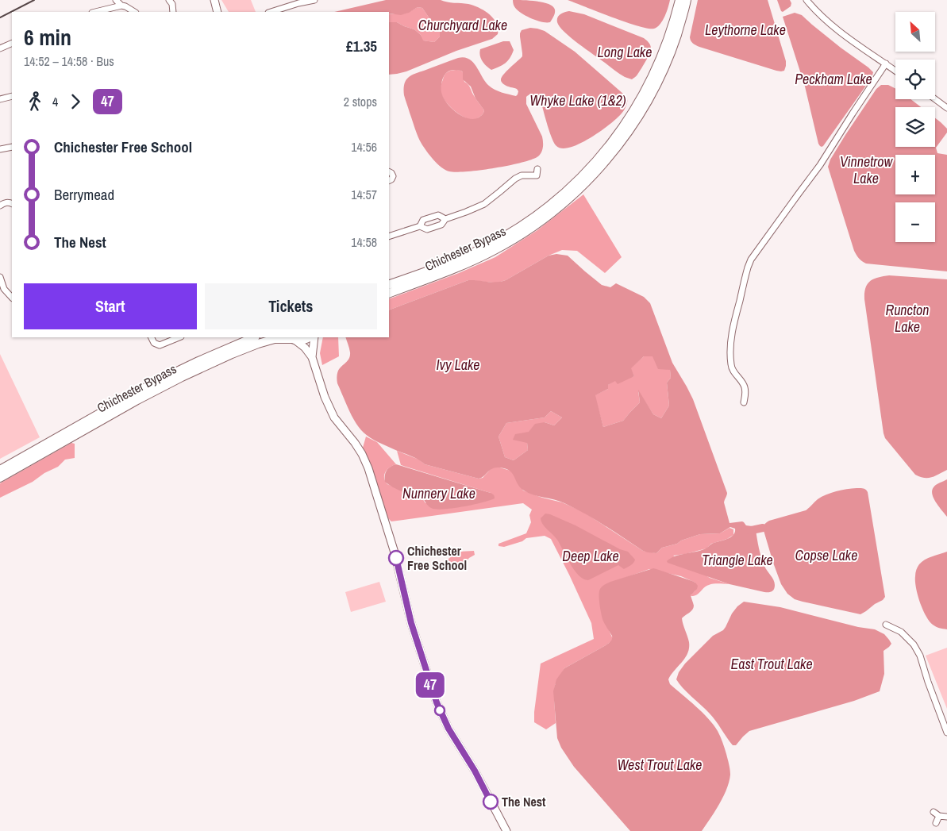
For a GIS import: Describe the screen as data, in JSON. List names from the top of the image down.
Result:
{
  "streets": {
    "highway": ["Chichester Bypass"]
  },
  "water": [
    "Churchyard Lake",
    "Leythorne Lake",
    "Long Lake",
    "Peckham Lake",
    "Whyke Lake (1&2)",
    "Vinnetrow Lake",
    "Runcton Lake",
    "Ivy Lake",
    "Nunnery Lake",
    "Copse Lake",
    "Deep Lake",
    "Triangle Lake",
    "East Trout Lake",
    "West Trout Lake"
  ],
  "places": ["Chichester Free School", "The Nest"],
  "lines": ["bus line 47"],
  "north": "top left",
  "page": {
    "on_map": "47",
    "map_buttons": ["+", "−"],
    "heading": ["6 min", "14:52 – 14:58 · Bus", "£1.35"],
    "legs": ["4", "47", "2 stops"],
    "list": [
      {
        "name": "Chichester Free School",
        "value": "14:56"
      },
      {
        "name": "Berrymead",
        "value": "14:57"
      },
      {
        "name": "The Nest",
        "value": "14:58"
      }
    ],
    "buttons": ["Start", "Tickets"]
  }
}
